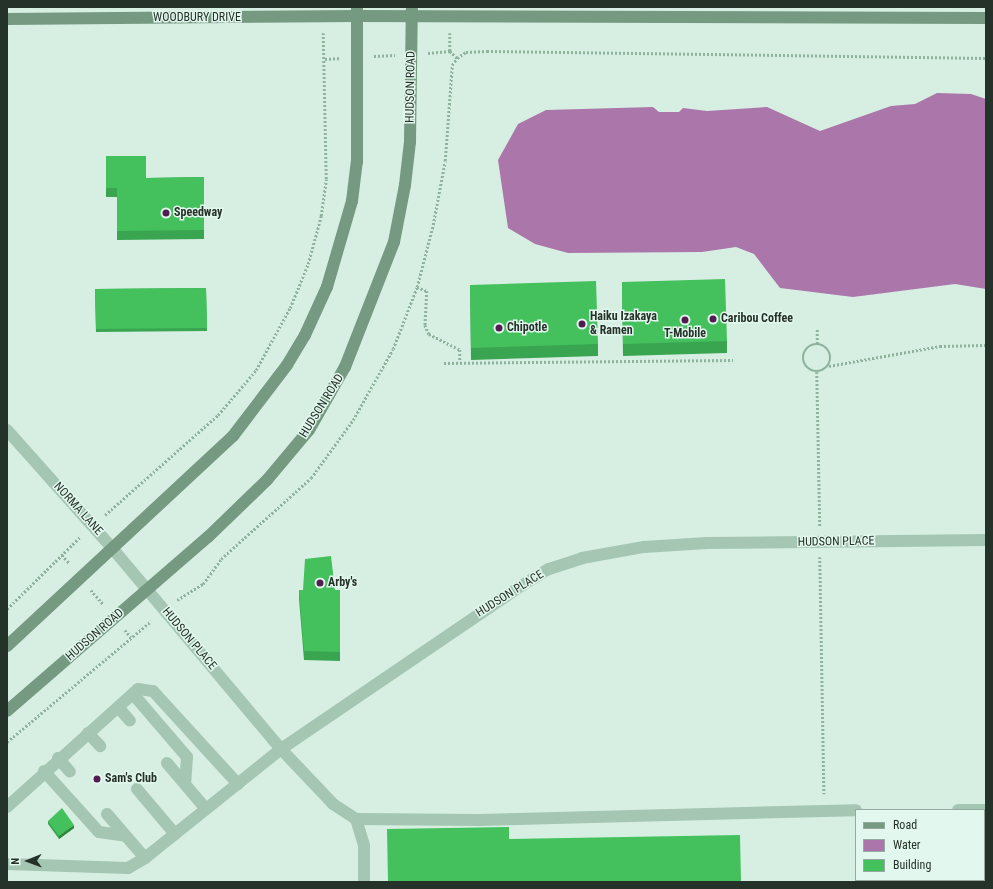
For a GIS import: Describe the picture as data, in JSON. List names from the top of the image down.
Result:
{
  "streets": {
    "street": [
      "WOODBURY DRIVE",
      "HUDSON ROAD",
      "NORMA LANE",
      "HUDSON PLACE"
    ]
  },
  "crossings": [
    ["WOODBURY DRIVE", "HUDSON ROAD"],
    ["HUDSON ROAD", "NORMA LANE"],
    ["HUDSON ROAD", "HUDSON PLACE"],
    ["NORMA LANE", "HUDSON PLACE"]
  ],
  "places": [
    "Speedway",
    "Caribou Coffee",
    "T-Mobile",
    "Haiku Izakaya & Ramen",
    "Chipotle",
    "Arby's",
    "Sam's Club"
  ],
  "legend": ["Road", "Water", "Building"],
  "north": "left"
}
